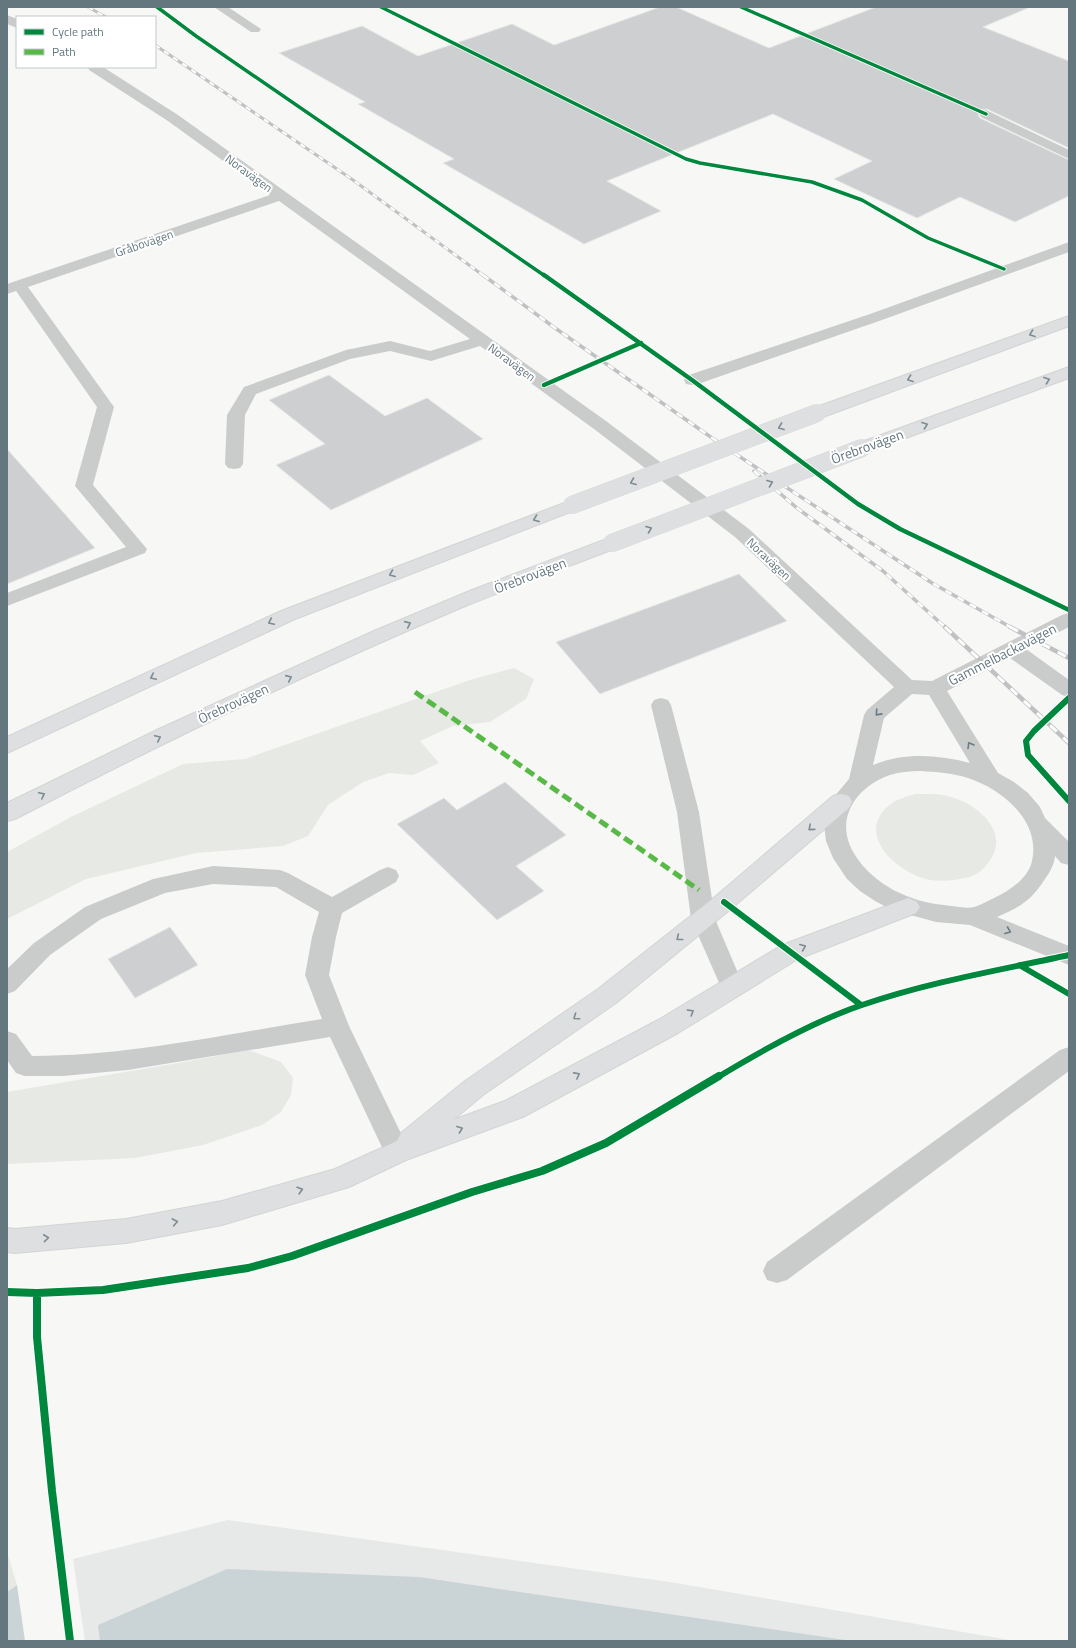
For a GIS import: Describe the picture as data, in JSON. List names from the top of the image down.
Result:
{
  "streets": {
    "highway": ["Örebrovägen"],
    "street": ["Noravägen", "Gråbovägen", "Gammelbackavägen"]
  },
  "crossings": [
    ["Noravägen", "Gråbovägen"]
  ],
  "legend": ["Cycle path", "Path"]
}
